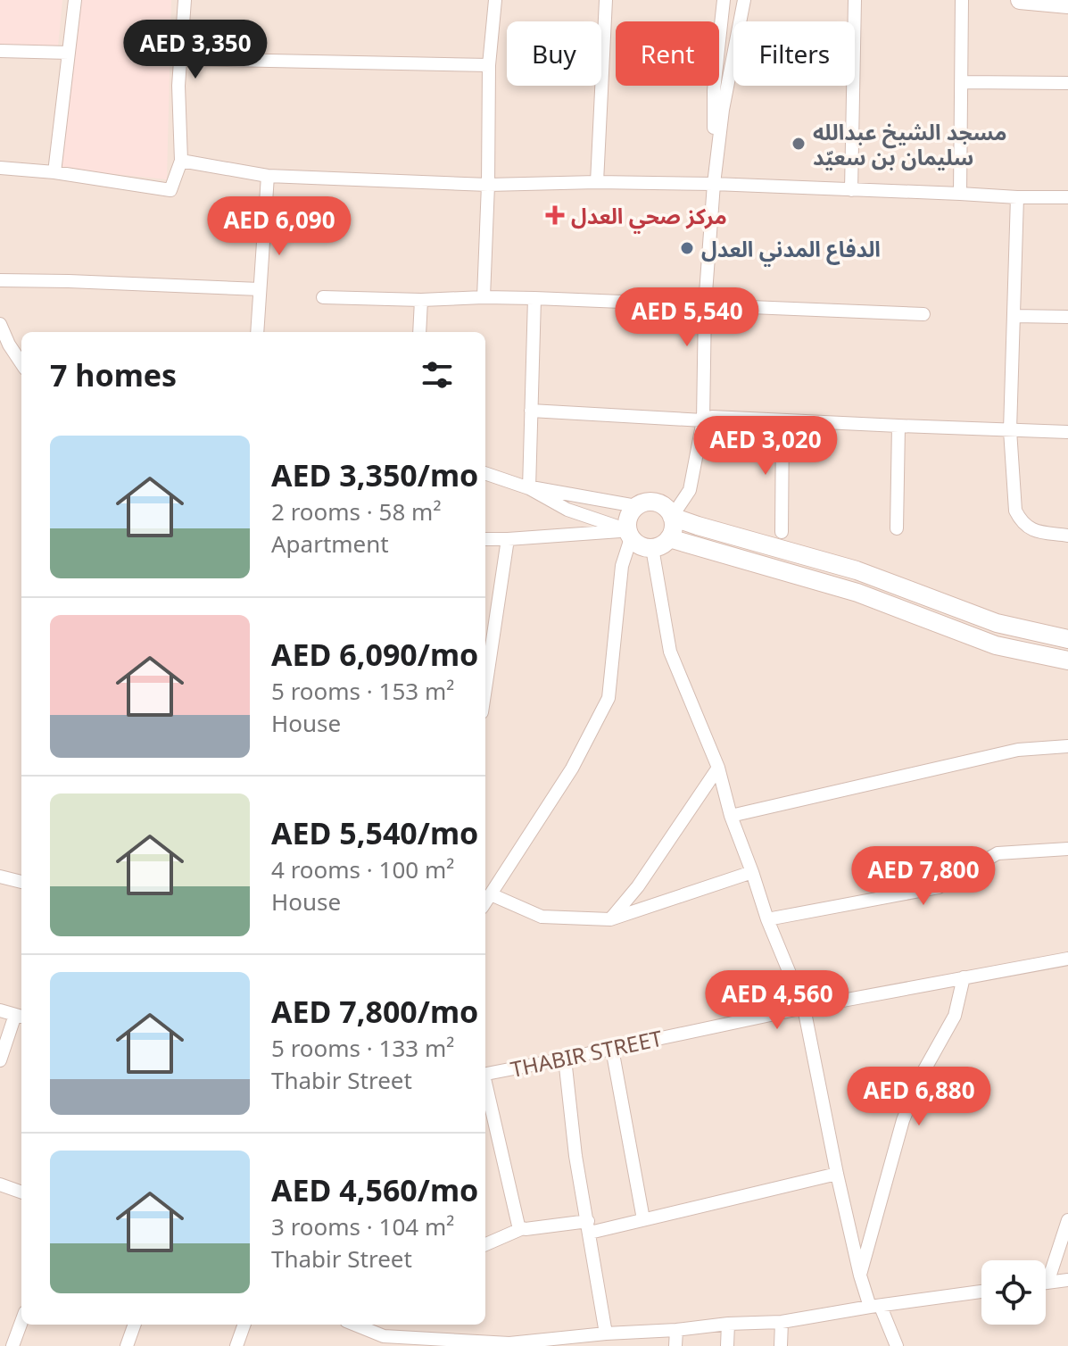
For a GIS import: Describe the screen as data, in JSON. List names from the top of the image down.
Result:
{
  "streets": {
    "street": ["THABIR STREET"]
  },
  "places": {
    "other": ["مسجد الشيخ عبدالله سليمان بن سعيّد", "الدفاع المدني العدل"],
    "health": ["مركز صحي العدل"]
  },
  "page": {
    "price": [
      "AED 3,350",
      "AED 6,090",
      "AED 5,540",
      "AED 3,020",
      "AED 7,800",
      "AED 4,560",
      "AED 6,880"
    ],
    "chip": ["Buy", "Rent", "Filters"],
    "heading": "7 homes",
    "list": [
      {
        "name": "AED 3,350/mo",
        "note": "2 rooms · 58 m² · Apartment"
      },
      {
        "name": "AED 6,090/mo",
        "note": "5 rooms · 153 m² · House"
      },
      {
        "name": "AED 5,540/mo",
        "note": "4 rooms · 100 m² · House"
      },
      {
        "name": "AED 7,800/mo",
        "note": "5 rooms · 133 m² · Thabir Street"
      },
      {
        "name": "AED 4,560/mo",
        "note": "3 rooms · 104 m² · Thabir Street"
      }
    ]
  }
}
